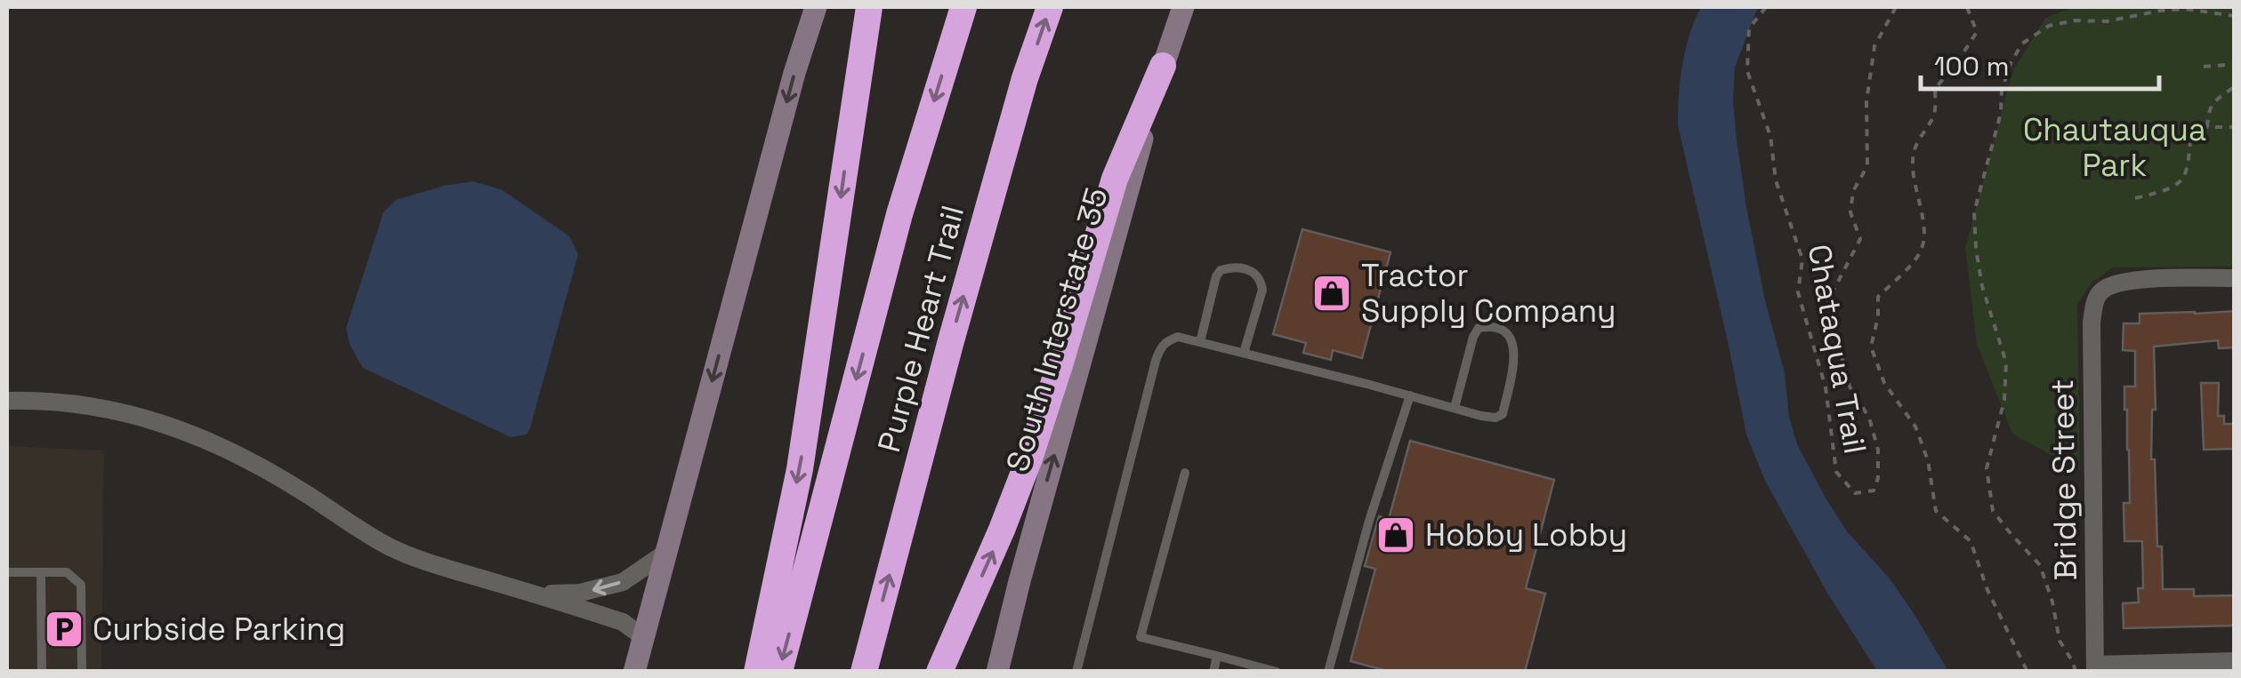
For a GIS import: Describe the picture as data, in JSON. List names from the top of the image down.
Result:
{
  "streets": {
    "highway": ["Purple Heart Trail"],
    "main road": ["South Interstate 35"],
    "street": ["Bridge Street"],
    "path": ["Chataqua Trail"]
  },
  "one_way": ["South Interstate 35"],
  "parks": ["Chautauqua Park"],
  "places": {
    "shop": ["Tractor Supply Company", "Hobby Lobby"],
    "parking": ["Curbside Parking"]
  },
  "scale_bar": "100 m"
}
